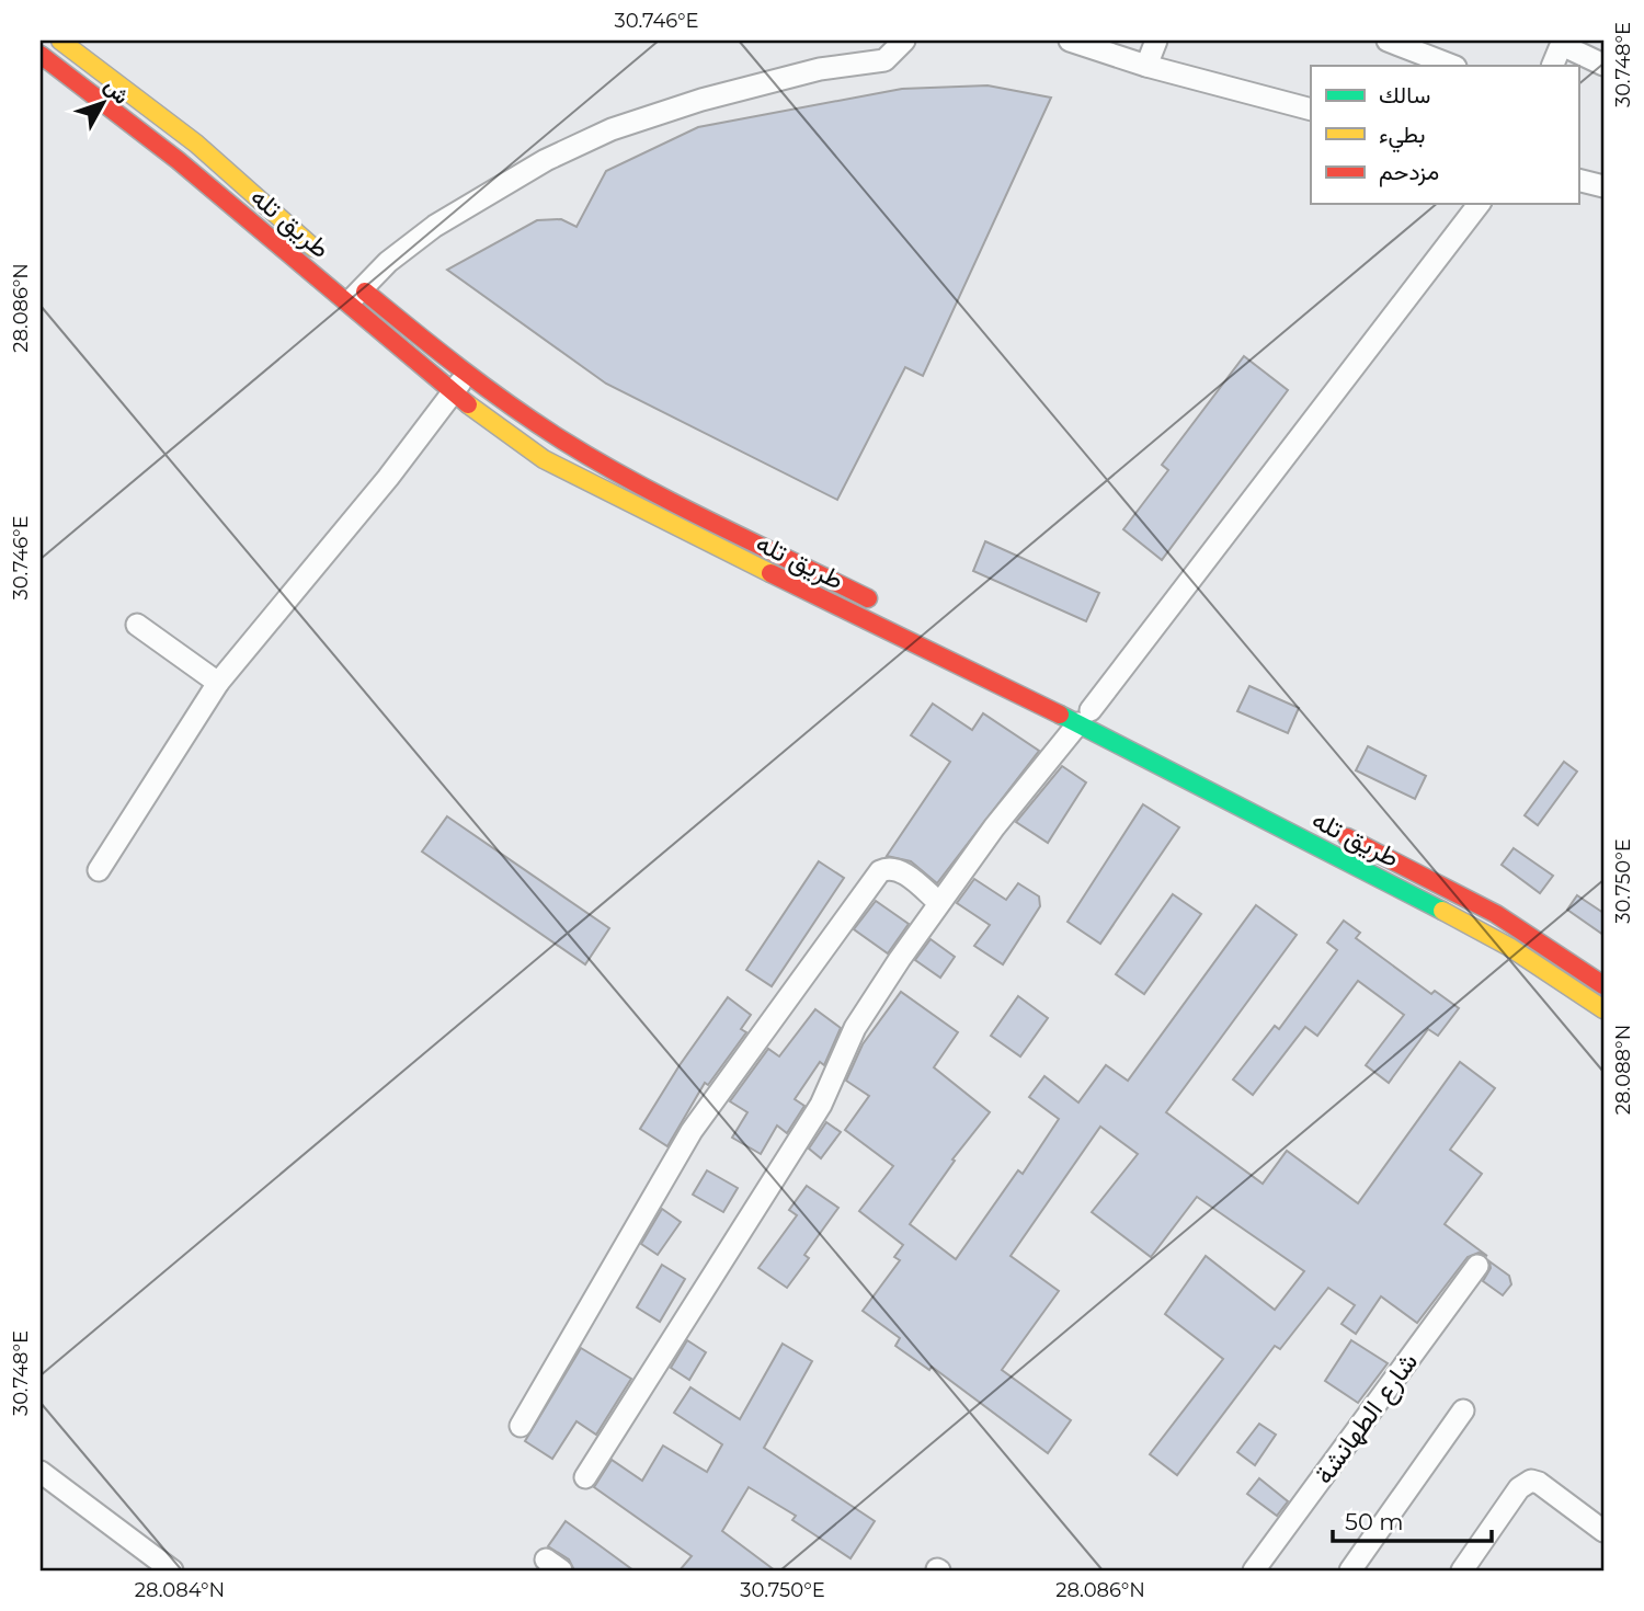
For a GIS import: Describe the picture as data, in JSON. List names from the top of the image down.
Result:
{
  "streets": {
    "main road": ["طريق تله"],
    "street": ["شارع الطهانشة"]
  },
  "legend": ["سالك", "بطيء", "مزدحم"],
  "scale_bar": "50 m",
  "north": "top right",
  "coordinates": [
    "30.746°E",
    "30.748°E",
    "28.086°N",
    "30.750°E",
    "28.088°N",
    "28.084°N"
  ]
}
